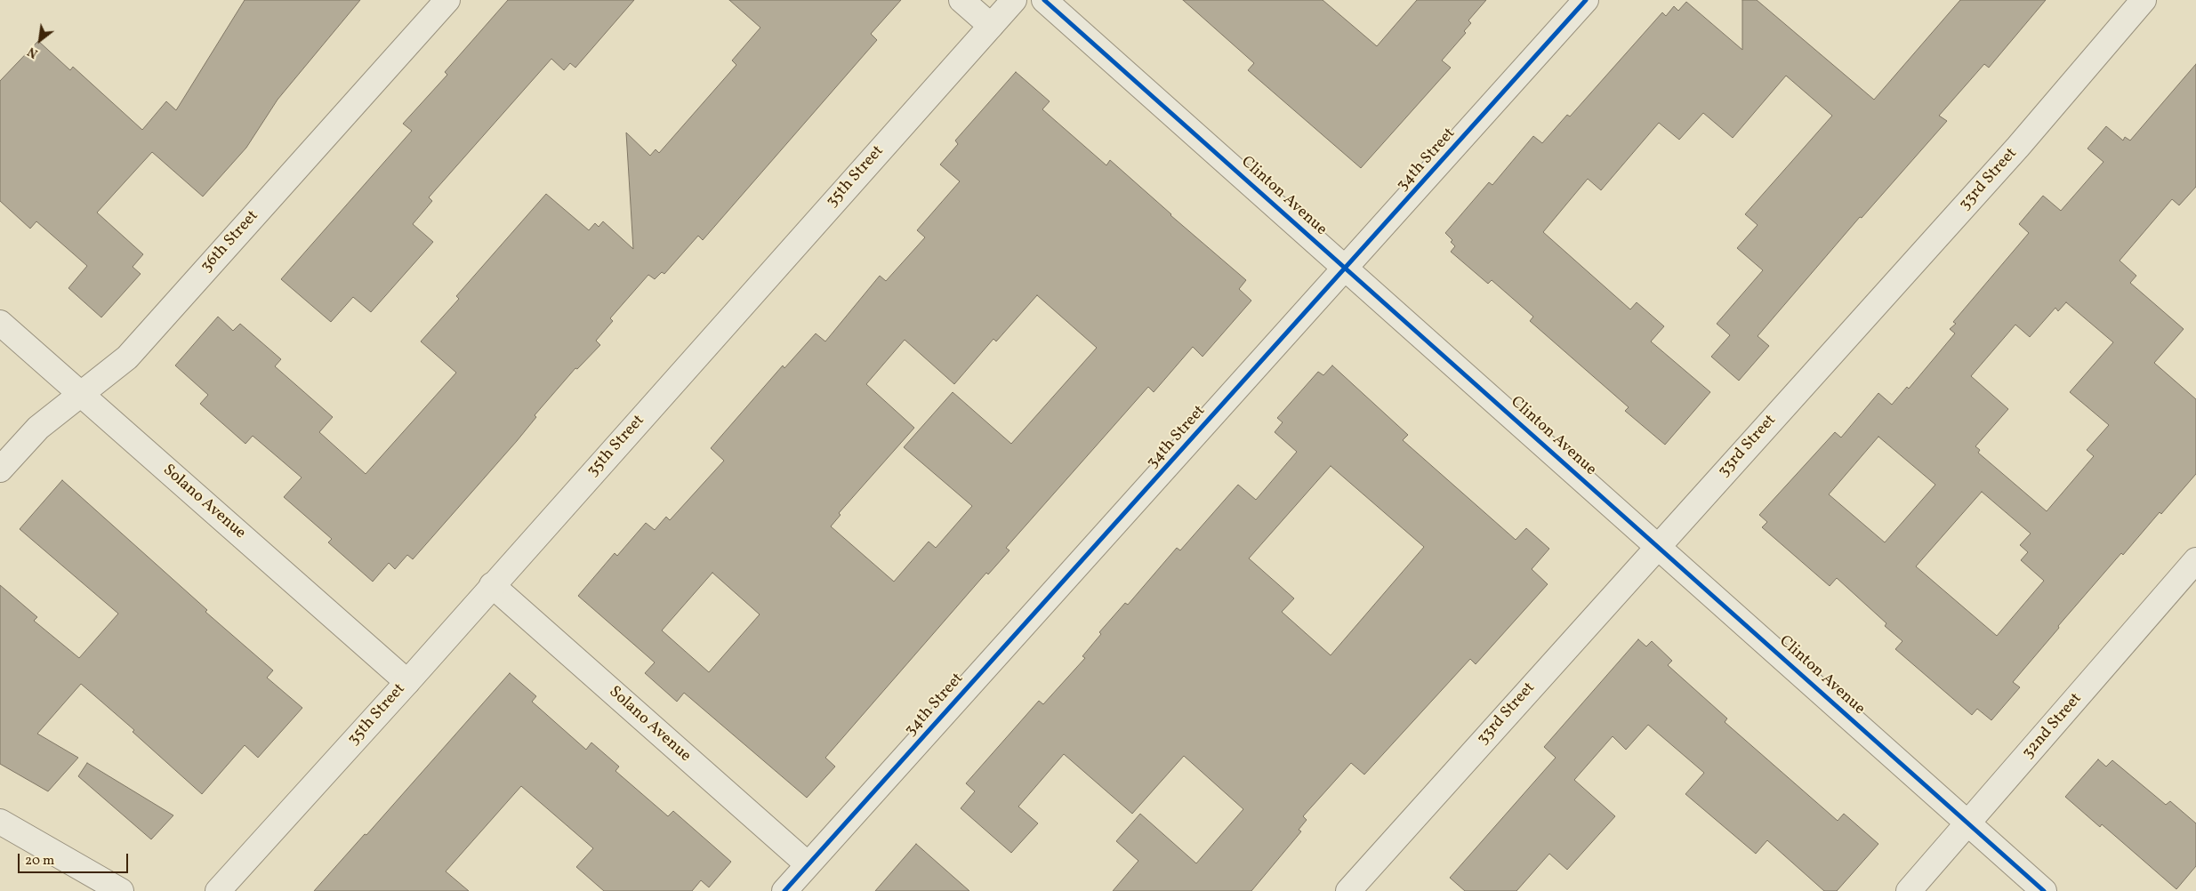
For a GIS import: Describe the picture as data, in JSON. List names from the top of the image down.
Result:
{
  "streets": {
    "street": [
      "34th Street",
      "35th Street",
      "33rd Street",
      "Clinton Avenue",
      "36th Street",
      "Solano Avenue",
      "32nd Street"
    ]
  },
  "crossings": [
    ["34th Street", "Clinton Avenue"],
    ["34th Street", "Solano Avenue"],
    ["35th Street", "Solano Avenue"],
    ["33rd Street", "Clinton Avenue"],
    ["Clinton Avenue", "32nd Street"],
    ["36th Street", "Solano Avenue"]
  ],
  "scale_bar": "20 m",
  "north": "bottom left"
}
